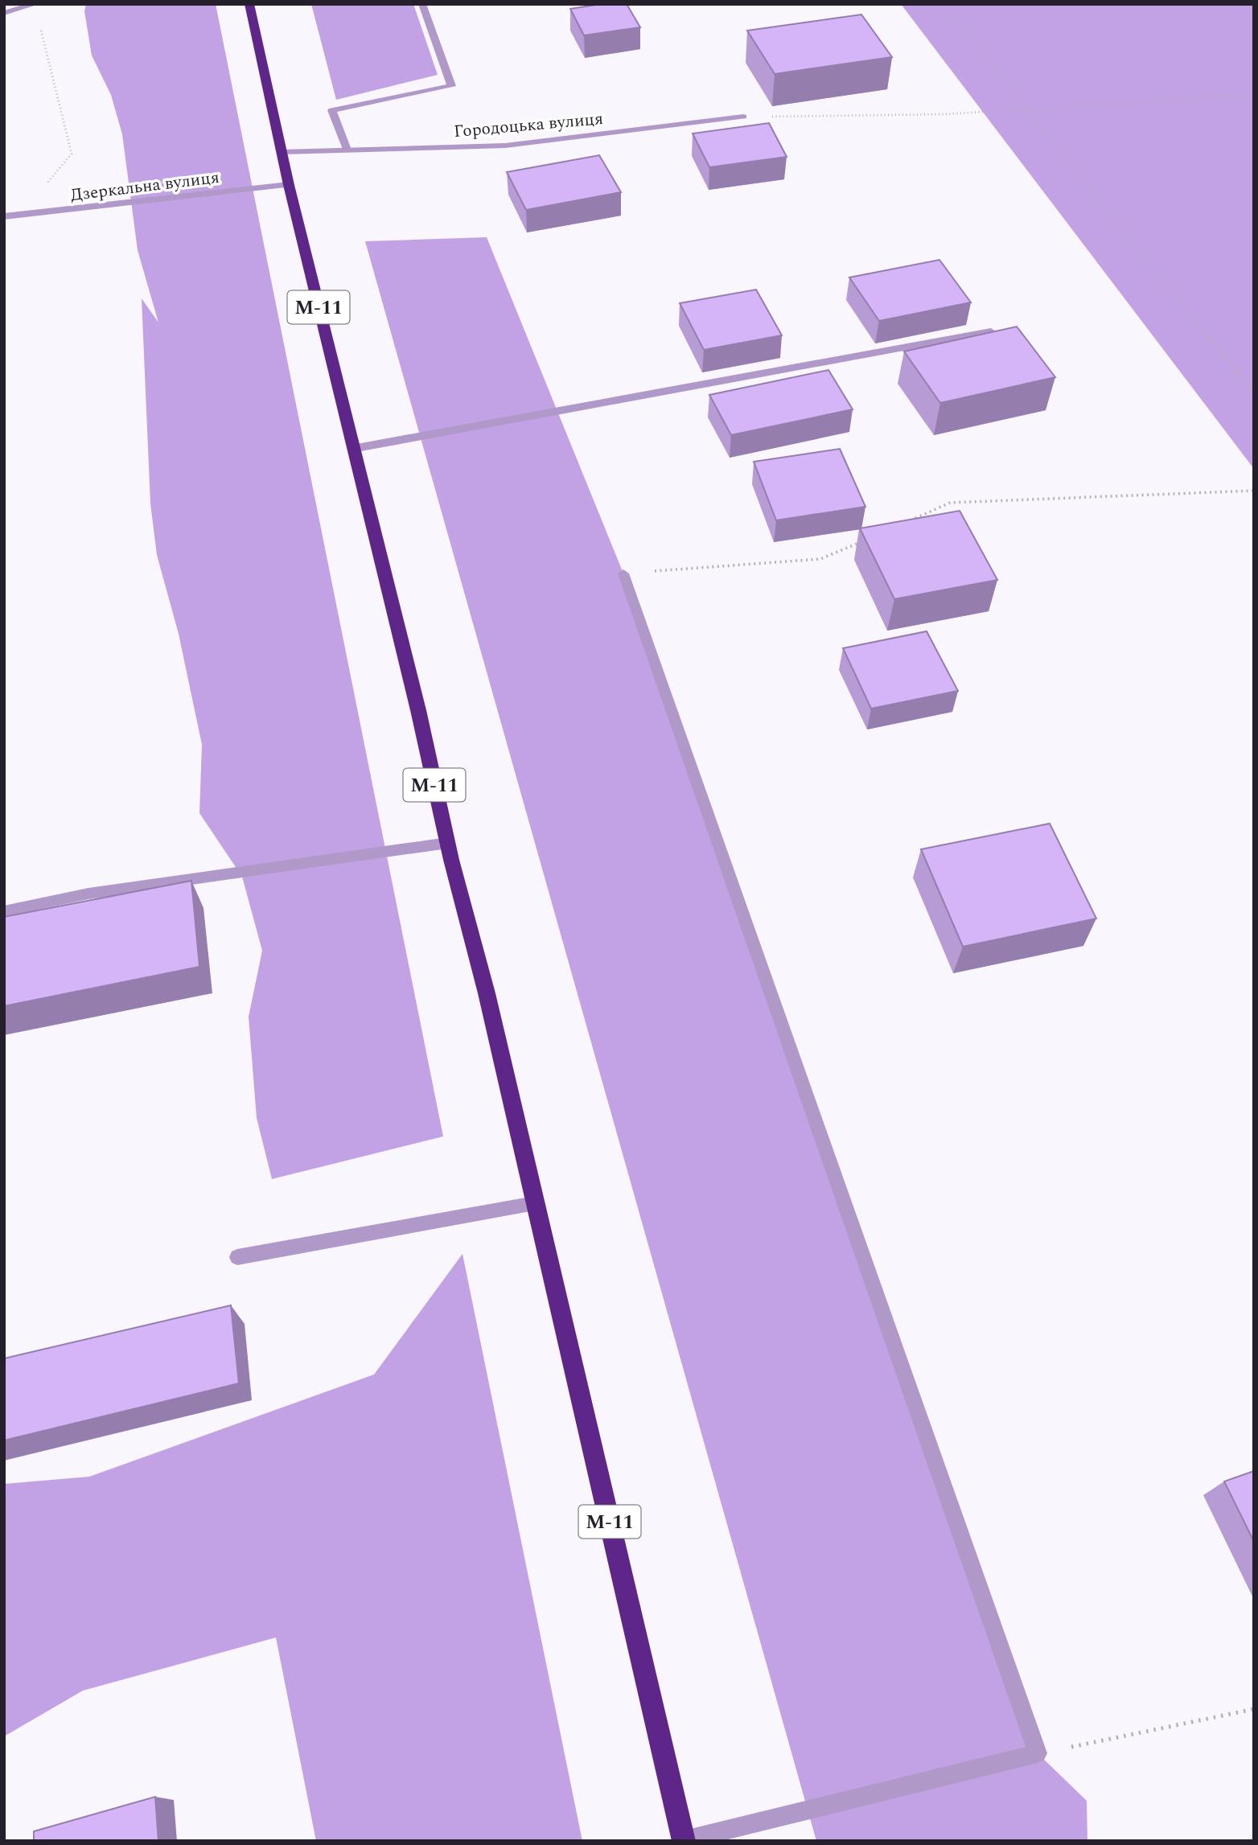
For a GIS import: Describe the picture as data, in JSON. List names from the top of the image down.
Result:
{
  "streets": {
    "highway": ["М-11"],
    "street": ["Городоцька вулиця", "Дзеркальна вулиця"]
  },
  "crossings": [
    ["Городоцька вулиця", "М-11"],
    ["Дзеркальна вулиця", "М-11"]
  ]
}
